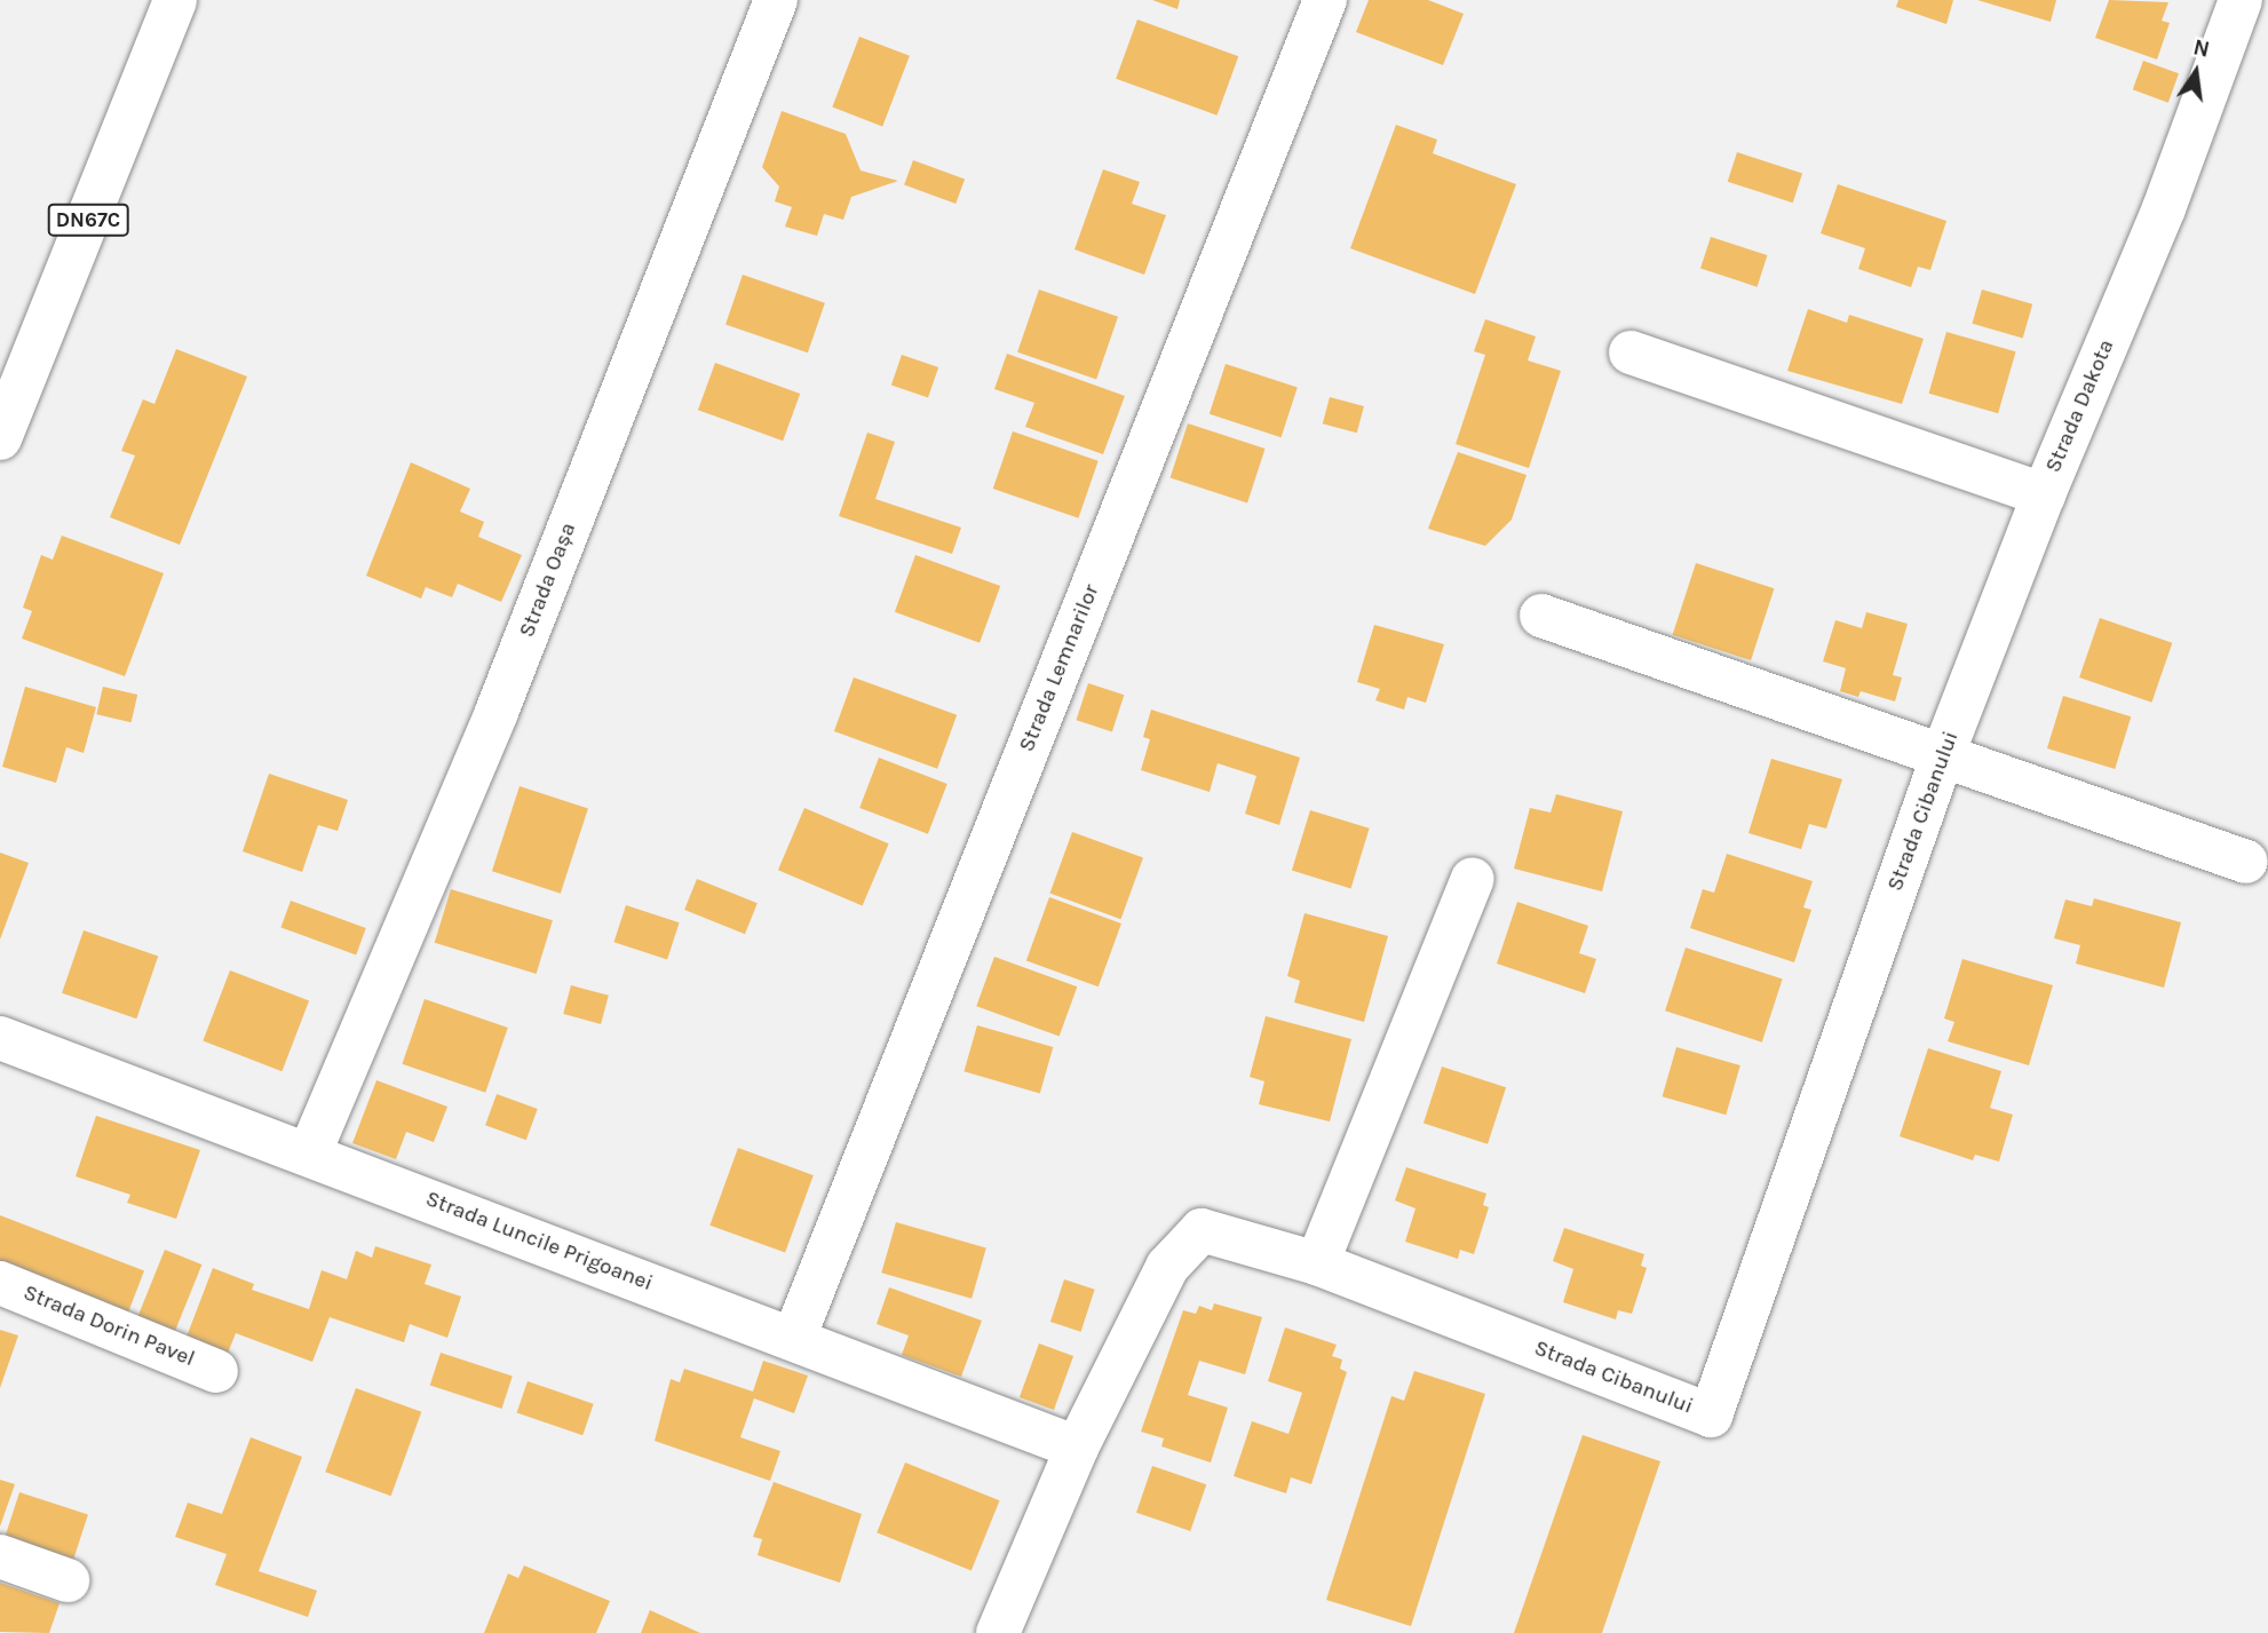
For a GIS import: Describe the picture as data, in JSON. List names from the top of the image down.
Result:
{
  "streets": {
    "street": [
      "DN67C",
      "Strada Dakota",
      "Strada Oașa",
      "Strada Lemnarilor",
      "Strada Cibanului",
      "Strada Luncile Prigoanei",
      "Strada Dorin Pavel"
    ]
  },
  "crossings": [
    ["Strada Dakota", "Strada Cibanului"],
    ["Strada Oașa", "Strada Luncile Prigoanei"],
    ["Strada Lemnarilor", "Strada Luncile Prigoanei"],
    ["Strada Cibanului", "Strada Luncile Prigoanei"]
  ],
  "north": "top"
}
